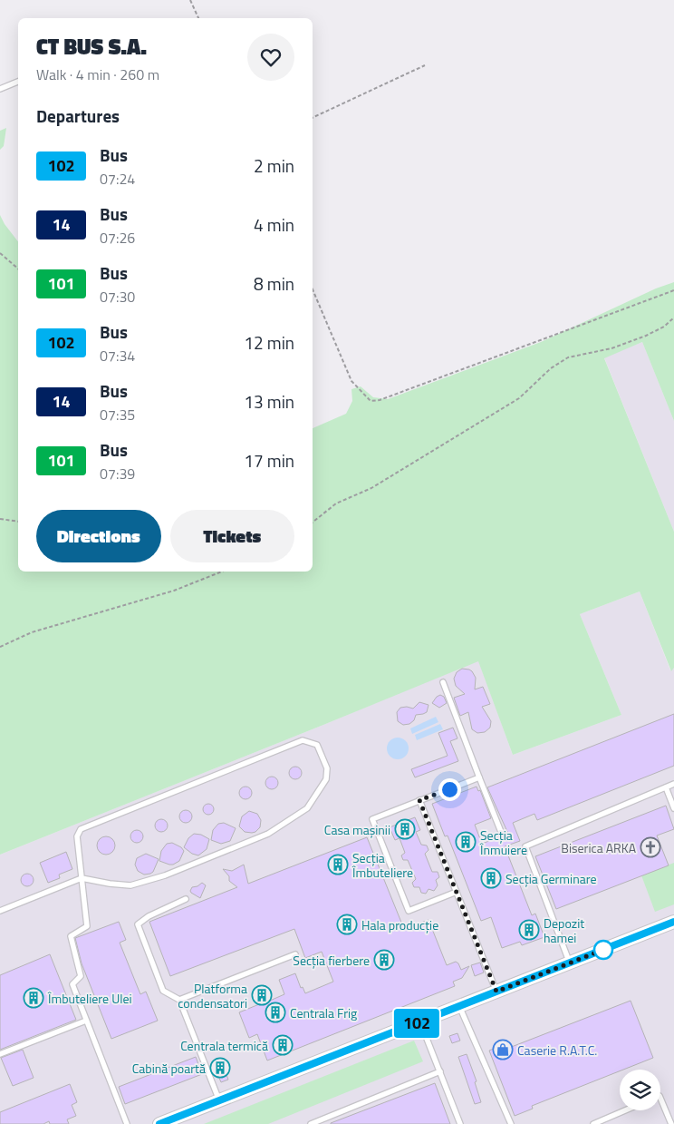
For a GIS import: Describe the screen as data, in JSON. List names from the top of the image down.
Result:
{
  "places": {
    "building": [
      "Casa mașinii",
      "Secția Înmuiere",
      "Secția Îmbuteliere",
      "Secția Germinare",
      "Hala producție",
      "Depozit hamei",
      "Secția fierbere",
      "Platforma condensatori",
      "Îmbuteliere Ulei",
      "Centrala Frig",
      "Centrala termică",
      "Cabină poartă"
    ],
    "church": ["Biserica ARKA"],
    "shop": ["Caserie R.A.T.C."]
  },
  "lines": ["bus line 102"],
  "page": {
    "on_map": "102",
    "heading": [
      ["CT BUS S.A.", "Walk · 4 min · 260 m"],
      "Departures"
    ],
    "list": [
      {
        "mark": "102",
        "name": "Bus",
        "note": "07:24",
        "value": "2 min"
      },
      {
        "mark": "14",
        "name": "Bus",
        "note": "07:26",
        "value": "4 min"
      },
      {
        "mark": "101",
        "name": "Bus",
        "note": "07:30",
        "value": "8 min"
      },
      {
        "mark": "102",
        "name": "Bus",
        "note": "07:34",
        "value": "12 min"
      },
      {
        "mark": "14",
        "name": "Bus",
        "note": "07:35",
        "value": "13 min"
      },
      {
        "mark": "101",
        "name": "Bus",
        "note": "07:39",
        "value": "17 min"
      }
    ],
    "buttons": ["Directions", "Tickets"]
  }
}
